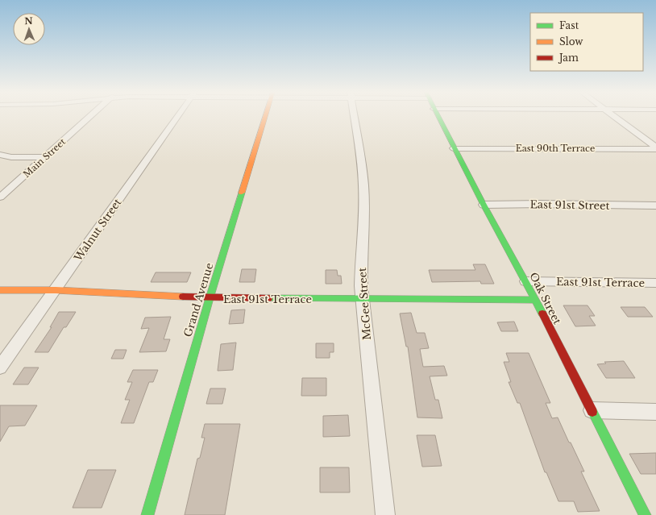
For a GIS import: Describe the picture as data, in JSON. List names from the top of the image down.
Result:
{
  "streets": {
    "street": [
      "East 90th Terrace",
      "Main Street",
      "East 91st Street",
      "Walnut Street",
      "East 91st Terrace",
      "Oak Street",
      "Grand Avenue",
      "McGee Street"
    ]
  },
  "crossings": [
    ["East 90th Terrace", "Oak Street"],
    ["East 91st Street", "Oak Street"],
    ["Walnut Street", "East 91st Terrace"],
    ["East 91st Terrace", "Oak Street"],
    ["East 91st Terrace", "Grand Avenue"],
    ["East 91st Terrace", "McGee Street"]
  ],
  "legend": ["Fast", "Slow", "Jam"],
  "north": "top"
}
